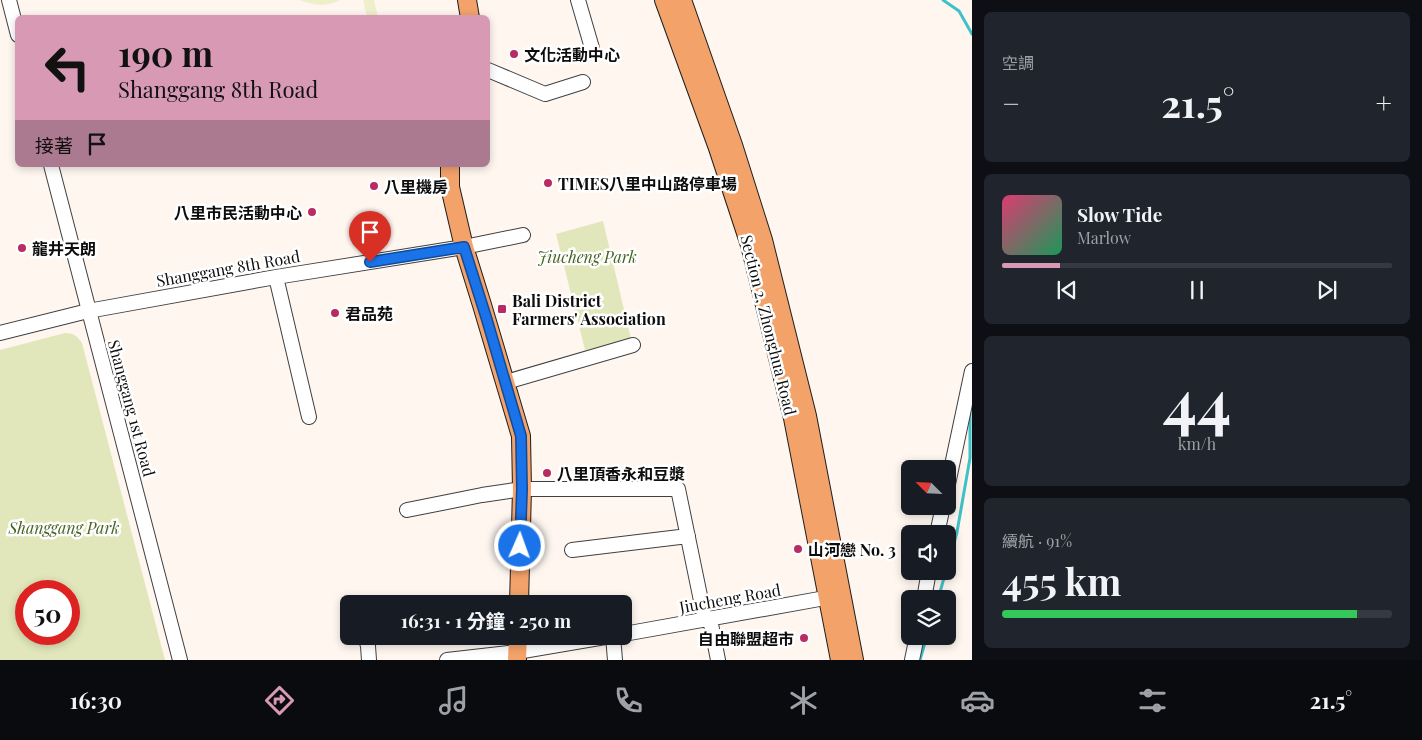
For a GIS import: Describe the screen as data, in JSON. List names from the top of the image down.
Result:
{
  "streets": {
    "main road": ["Section 2, Zhonghua Road"],
    "street": ["Shanggang 8th Road", "Shanggang 1st Road", "Jiucheng Road"]
  },
  "crossings": [
    ["Shanggang 8th Road", "Shanggang 1st Road"],
    ["Section 2, Zhonghua Road", "Jiucheng Road"]
  ],
  "parks": ["Jiucheng Park", "Shanggang Park"],
  "places": {
    "other": [
      "文化活動中心",
      "TIMES八里中山路停車場",
      "八里機房",
      "八里市民活動中心",
      "龍井天朗",
      "君品苑",
      "八里頂香永和豆漿",
      "山河戀 No. 3",
      "自由聯盟超市"
    ],
    "transit": ["Bali District Farmers' Association"]
  },
  "north": "top left",
  "page": {
    "tile": [
      "空調",
      ["44", "km/h"],
      ["續航 · 91%", "455 km"]
    ],
    "turn": ["190 m", "Shanggang 8th Road"],
    "heat": ["−", "21.5°", "+"],
    "then": "接著",
    "song": ["Slow Tide", "Marlow"],
    "limit": "50",
    "trip": "16:31 · 1 分鐘 · 250 m",
    "tabs": ["16:30", "21.5°"]
  }
}
